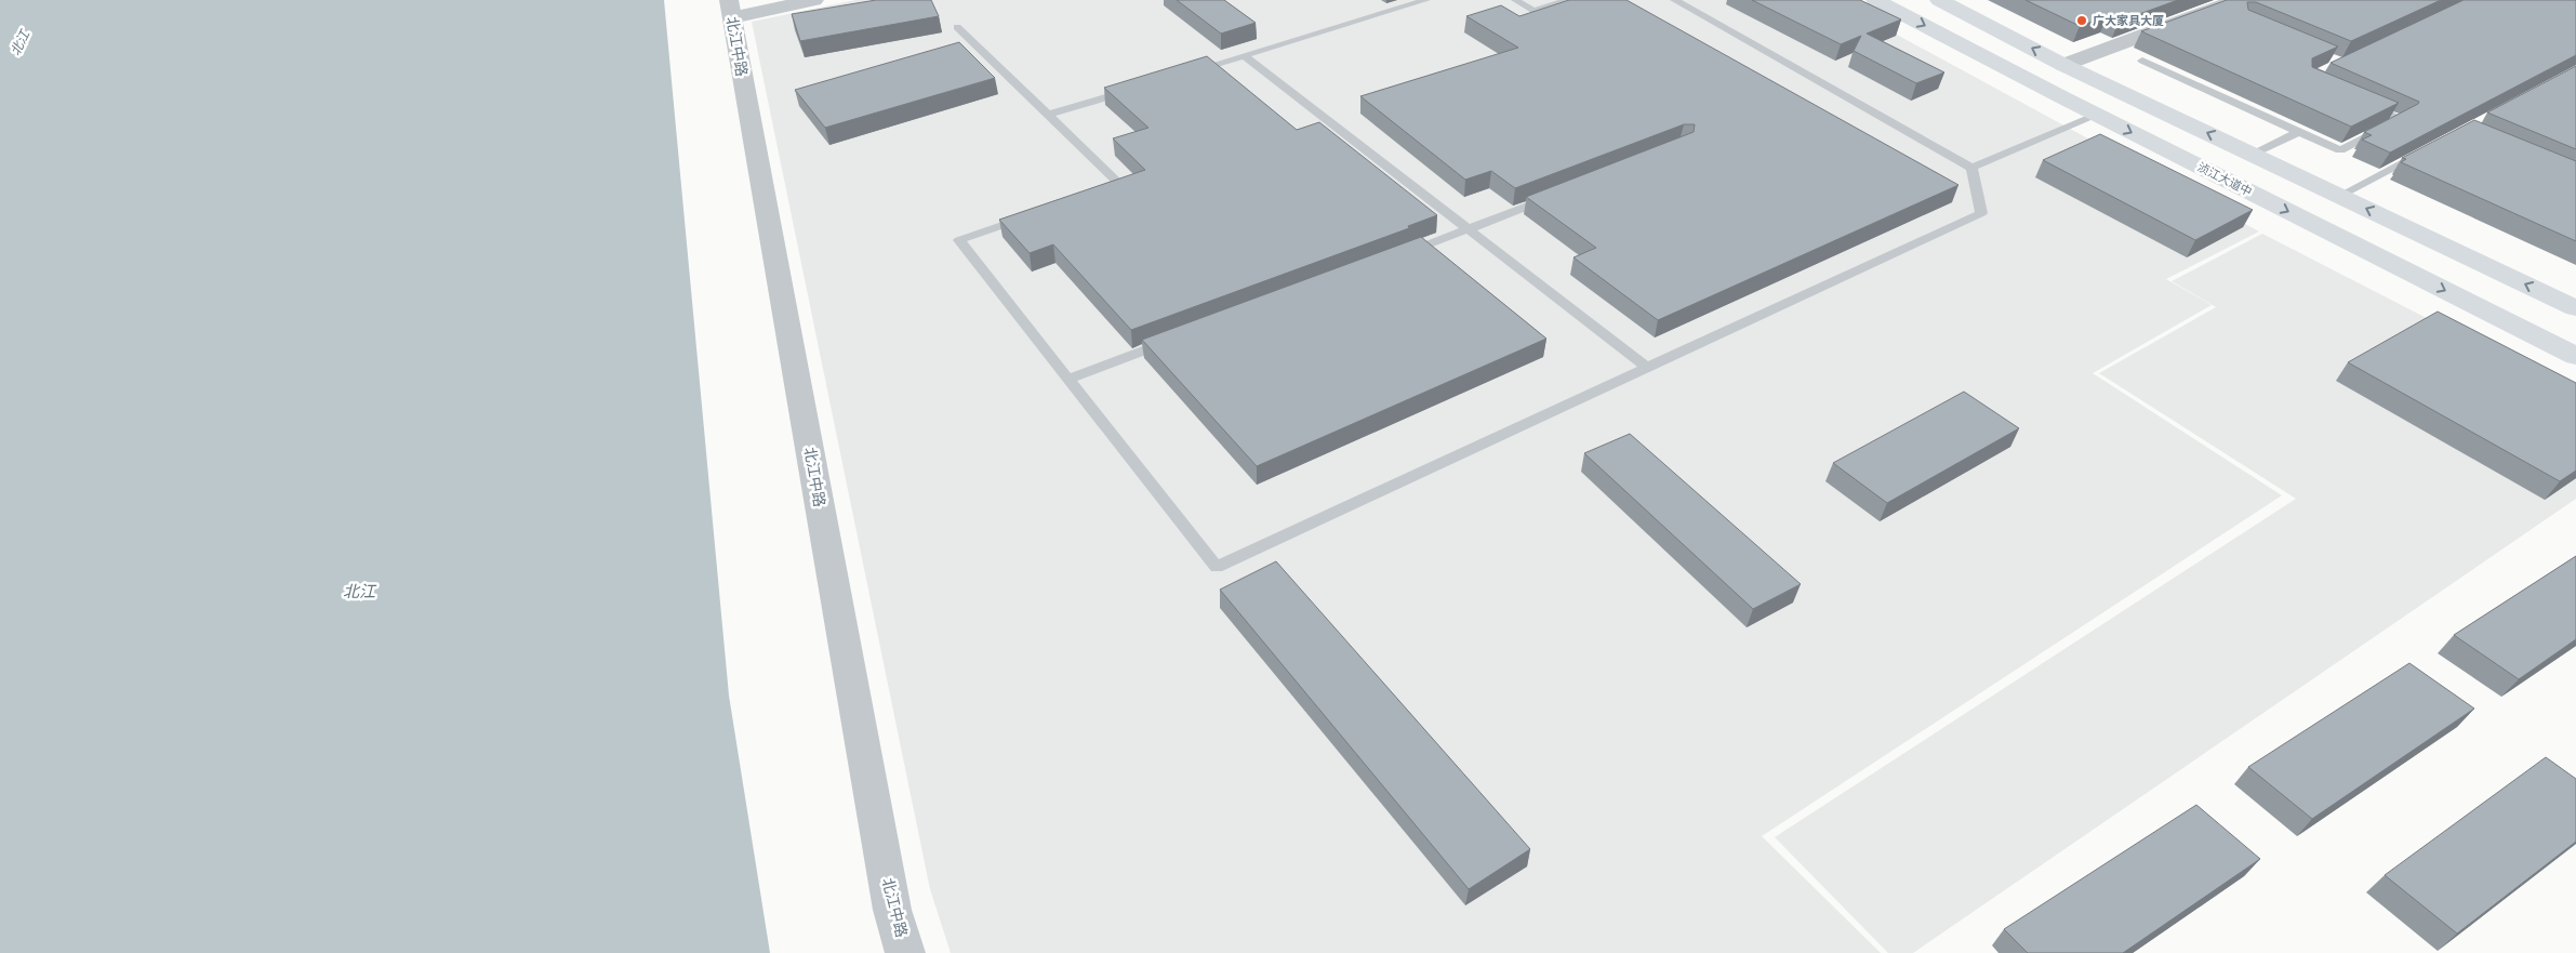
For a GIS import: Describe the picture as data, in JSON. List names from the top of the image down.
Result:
{
  "streets": {
    "main road": ["浈江大道中"],
    "street": ["北江中路"]
  },
  "water": ["北江"],
  "places": ["广大家具大厦"]
}
